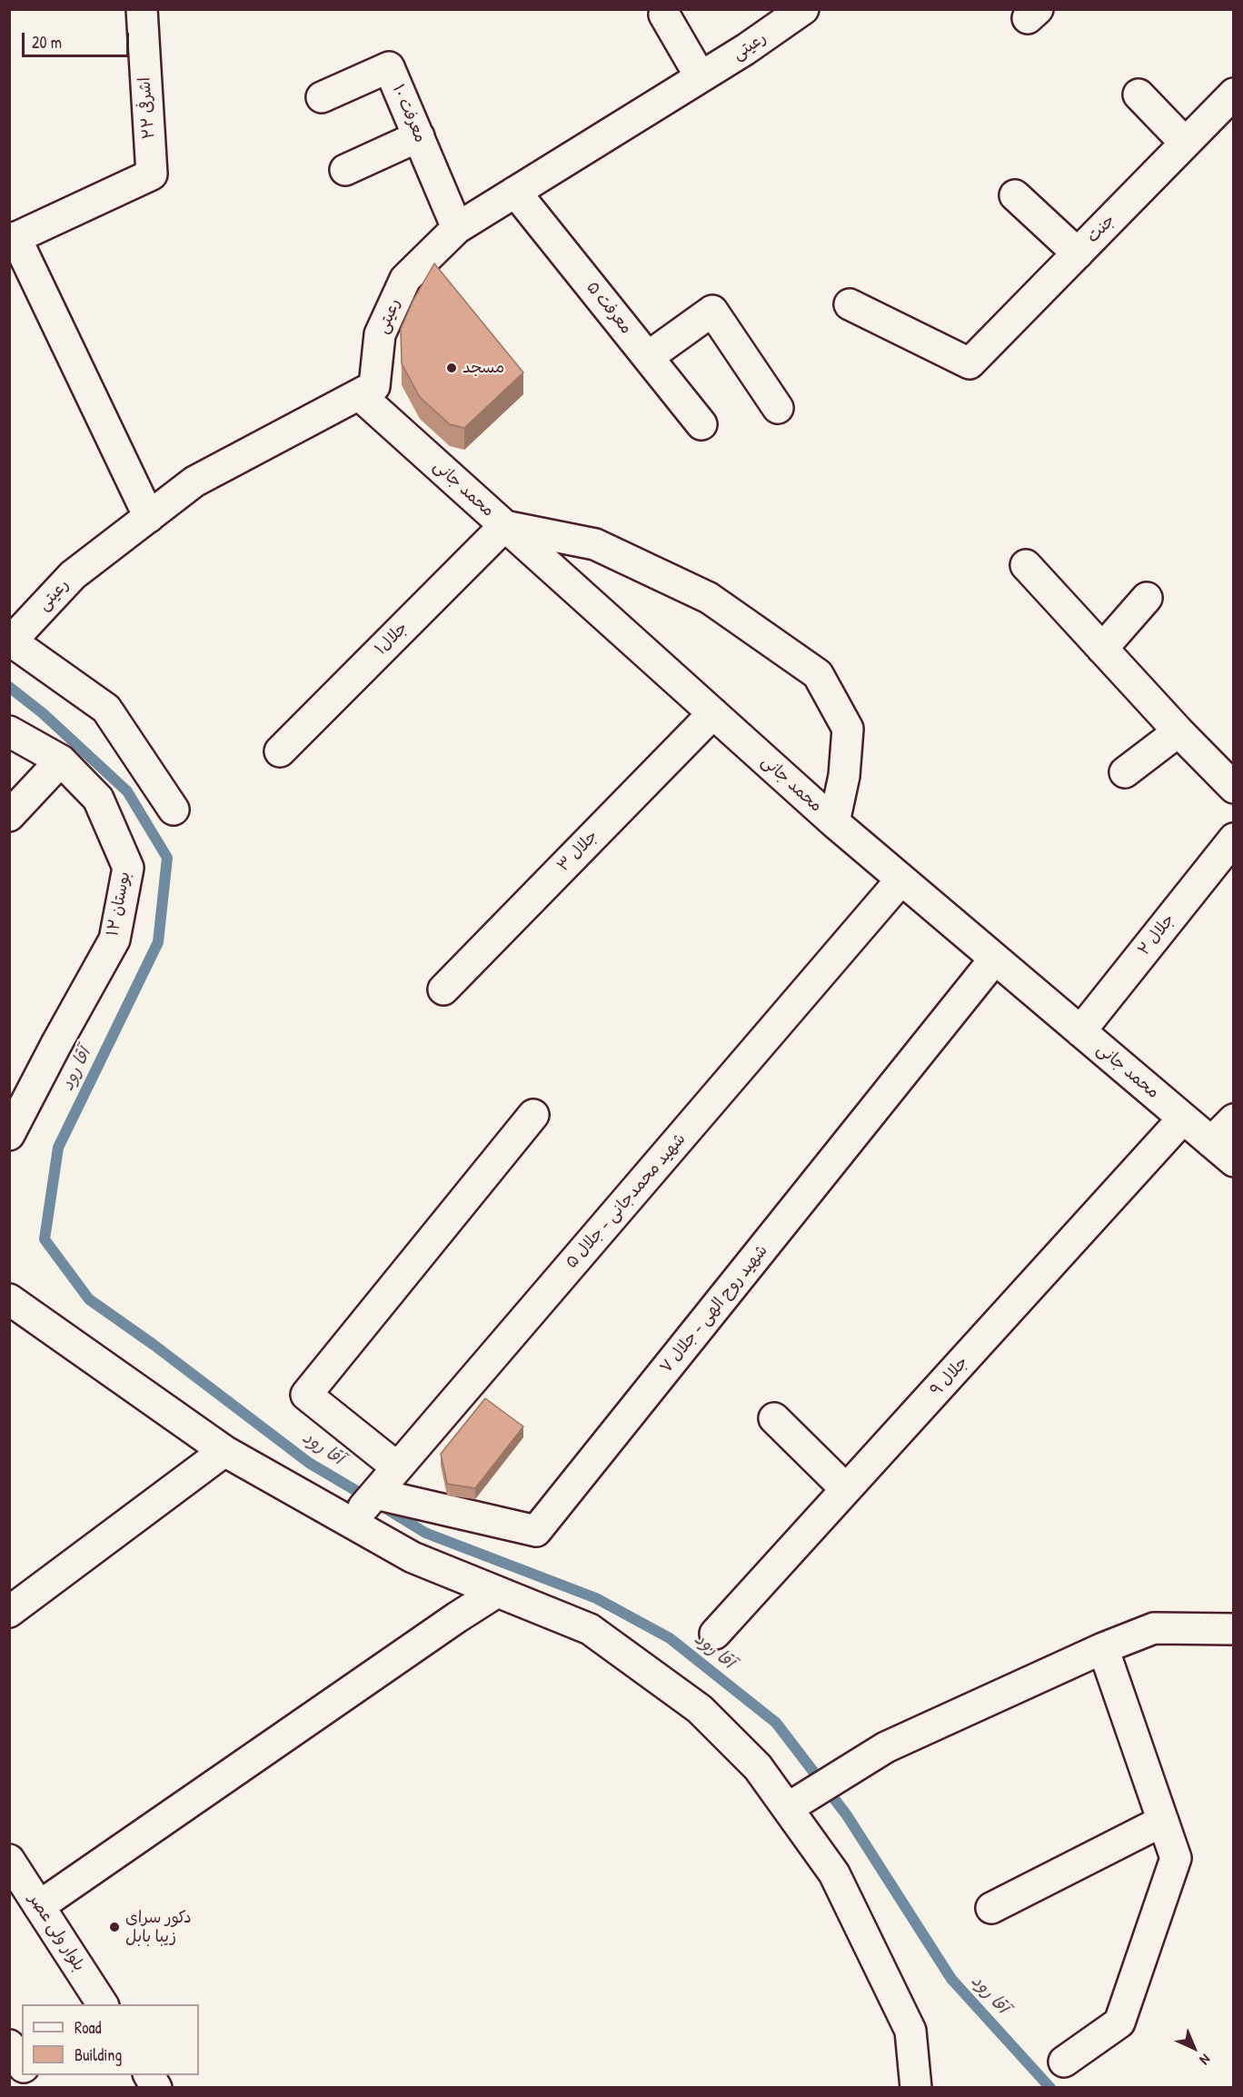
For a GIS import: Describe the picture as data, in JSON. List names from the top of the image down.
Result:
{
  "streets": {
    "street": [
      "رعیتی",
      "اشرفی ۲۲",
      "معرفت ۱۰",
      "جنت",
      "معرفت ۵",
      "محمد جانی",
      "جلال۱",
      "جلال ۳",
      "بوستان ۱۲",
      "جلال ۲",
      "شهید محمدجانی - جلال ۵",
      "شهید روح الهی - جلال ۷",
      "جلال ۹",
      "بلوار ولی عصر"
    ]
  },
  "crossings": [
    ["رعیتی", "معرفت ۱۰"],
    ["رعیتی", "معرفت ۵"],
    ["رعیتی", "محمد جانی"],
    ["محمد جانی", "جلال۱"],
    ["محمد جانی", "جلال ۳"],
    ["محمد جانی", "جلال ۲"],
    ["محمد جانی", "شهید محمدجانی - جلال ۵"],
    ["محمد جانی", "شهید روح الهی - جلال ۷"],
    ["محمد جانی", "جلال ۹"],
    ["شهید محمدجانی - جلال ۵", "شهید روح الهی - جلال ۷"]
  ],
  "water": ["آقا رود"],
  "places": ["مسجد", "دکور سرای زیبا بابل"],
  "legend": ["Road", "Building"],
  "scale_bar": "20 m",
  "north": "bottom right"
}
